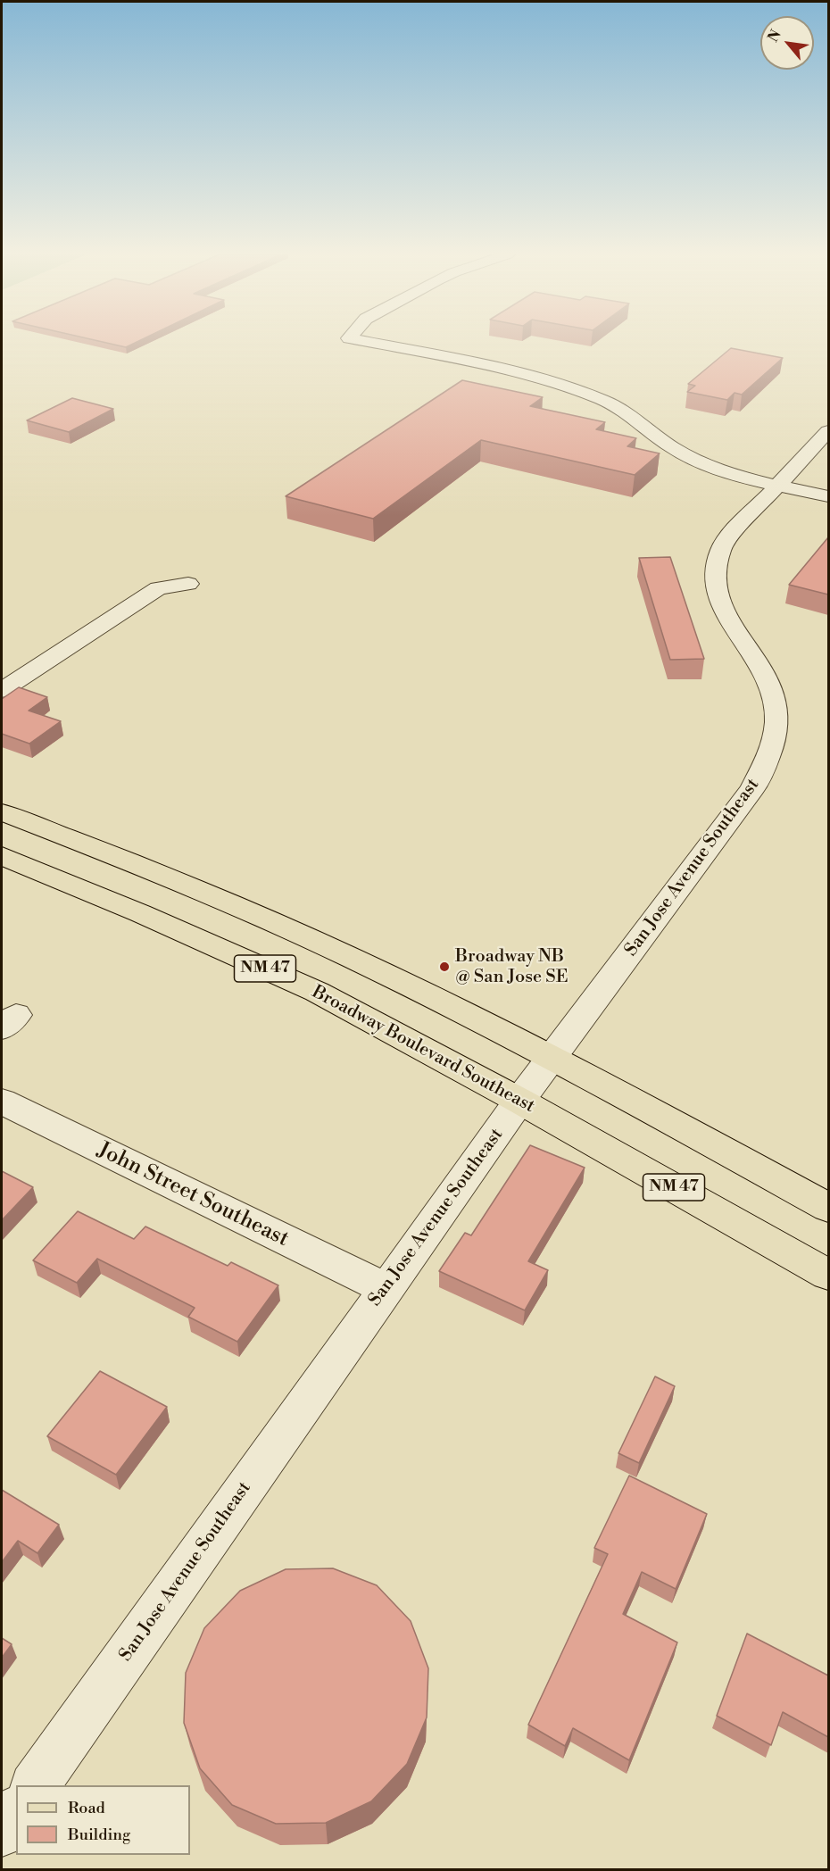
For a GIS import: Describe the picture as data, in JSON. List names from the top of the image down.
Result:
{
  "streets": {
    "main road": ["NM 47", "Broadway Boulevard Southeast"],
    "street": ["San Jose Avenue Southeast", "John Street Southeast"]
  },
  "crossings": [
    ["San Jose Avenue Southeast", "NM 47"],
    ["San Jose Avenue Southeast", "Broadway Boulevard Southeast"],
    ["San Jose Avenue Southeast", "John Street Southeast"]
  ],
  "places": ["Broadway NB @ San Jose SE"],
  "legend": ["Road", "Building"],
  "north": "top left"
}
